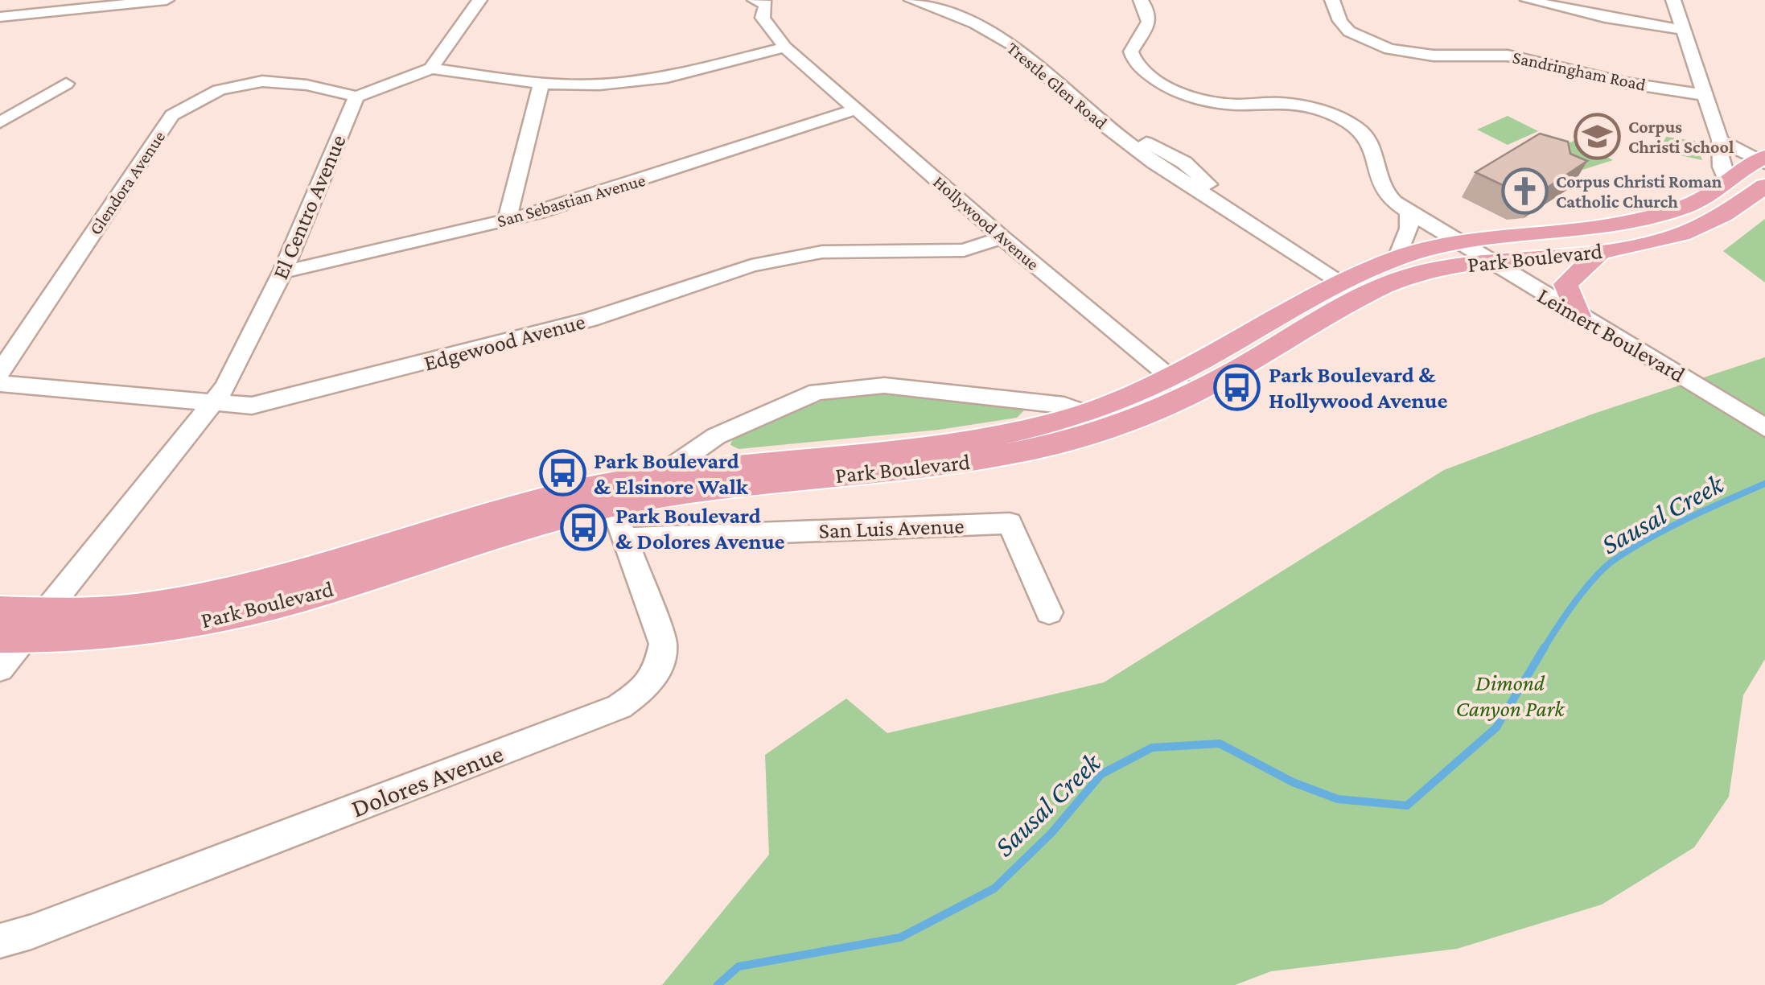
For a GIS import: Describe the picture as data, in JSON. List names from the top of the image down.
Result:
{
  "streets": {
    "main road": ["Park Boulevard"],
    "street": [
      "Sandringham Road",
      "Trestle Glen Road",
      "Glendora Avenue",
      "San Sebastian Avenue",
      "El Centro Avenue",
      "Hollywood Avenue",
      "Leimert Boulevard",
      "Edgewood Avenue",
      "San Luis Avenue",
      "Dolores Avenue"
    ]
  },
  "crossings": [
    ["Trestle Glen Road", "Park Boulevard"],
    ["Glendora Avenue", "El Centro Avenue"],
    ["San Sebastian Avenue", "El Centro Avenue"],
    ["San Sebastian Avenue", "Hollywood Avenue"],
    ["El Centro Avenue", "Park Boulevard"],
    ["El Centro Avenue", "Edgewood Avenue"],
    ["Hollywood Avenue", "Park Boulevard"],
    ["Hollywood Avenue", "Edgewood Avenue"],
    ["Park Boulevard", "Leimert Boulevard"],
    ["Park Boulevard", "Dolores Avenue"],
    ["San Luis Avenue", "Dolores Avenue"]
  ],
  "water": ["Sausal Creek"],
  "parks": ["Dimond Canyon Park"],
  "places": {
    "school or university": ["Corpus Christi School"],
    "church": ["Corpus Christi Roman Catholic Church"],
    "bus stop": ["Park Boulevard & Hollywood Avenue", "Park Boulevard & Elsinore Walk", "Park Boulevard & Dolores Avenue"]
  }
}
